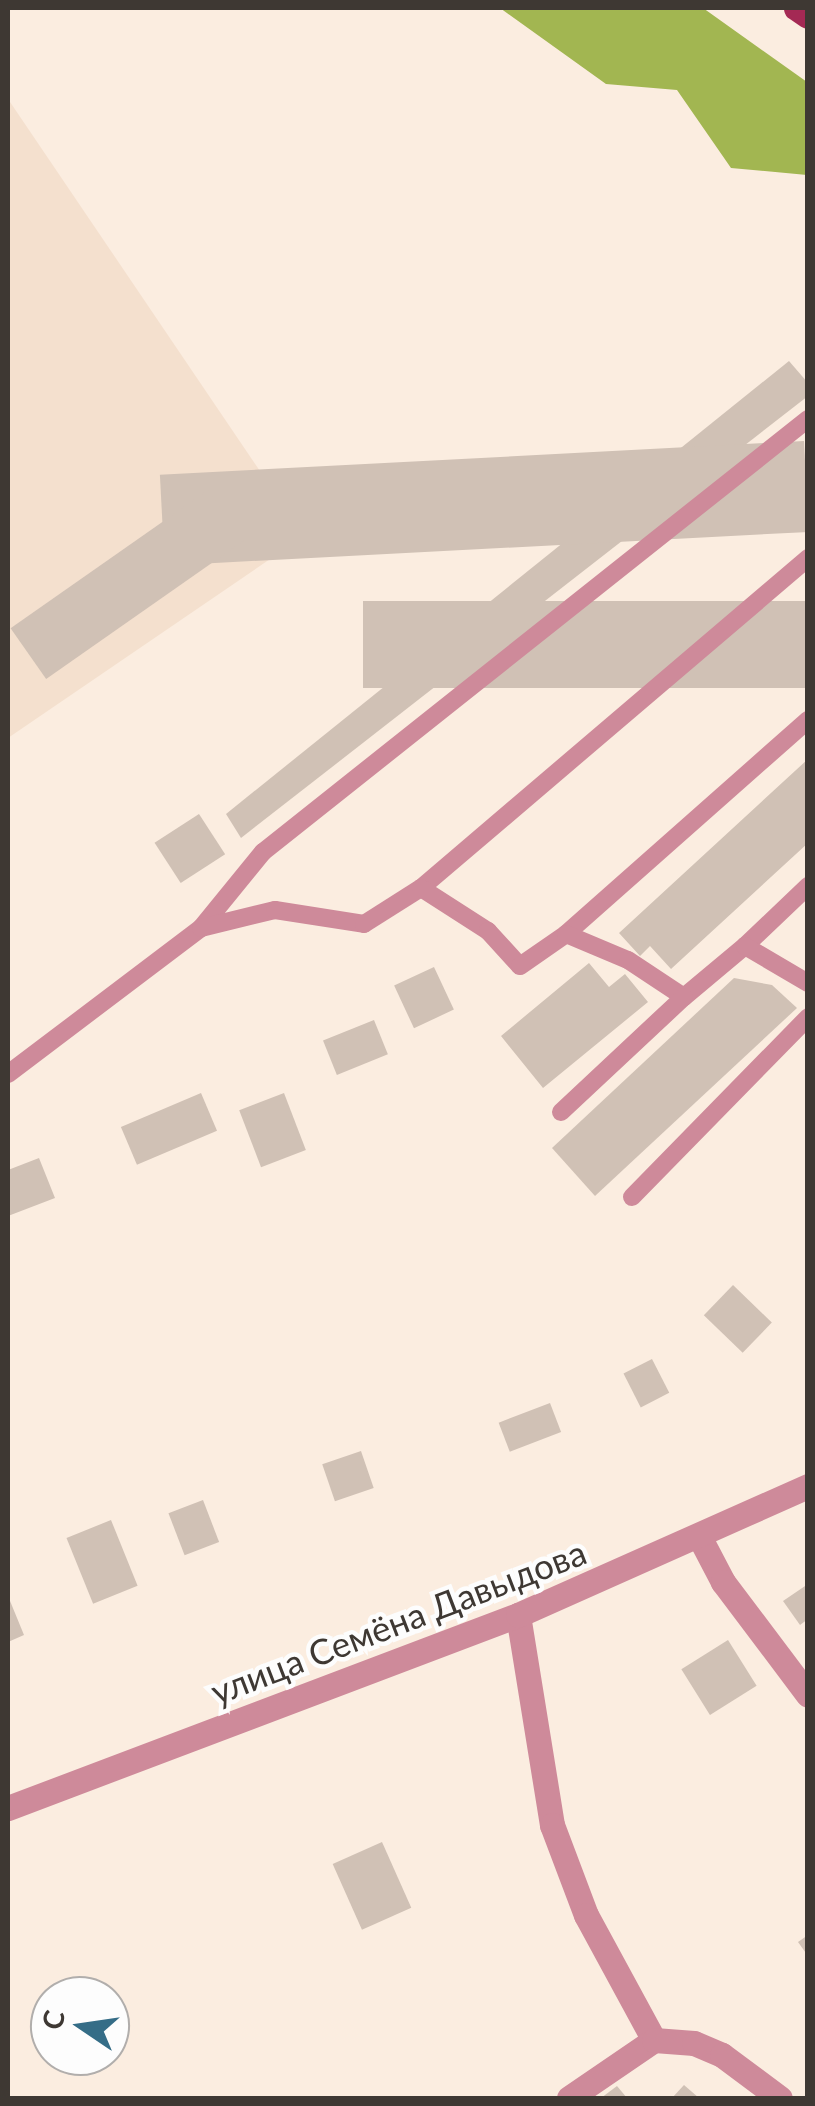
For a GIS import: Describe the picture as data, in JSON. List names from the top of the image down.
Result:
{
  "streets": {
    "street": ["улица Семёна Давыдова"]
  },
  "north": "left"
}
